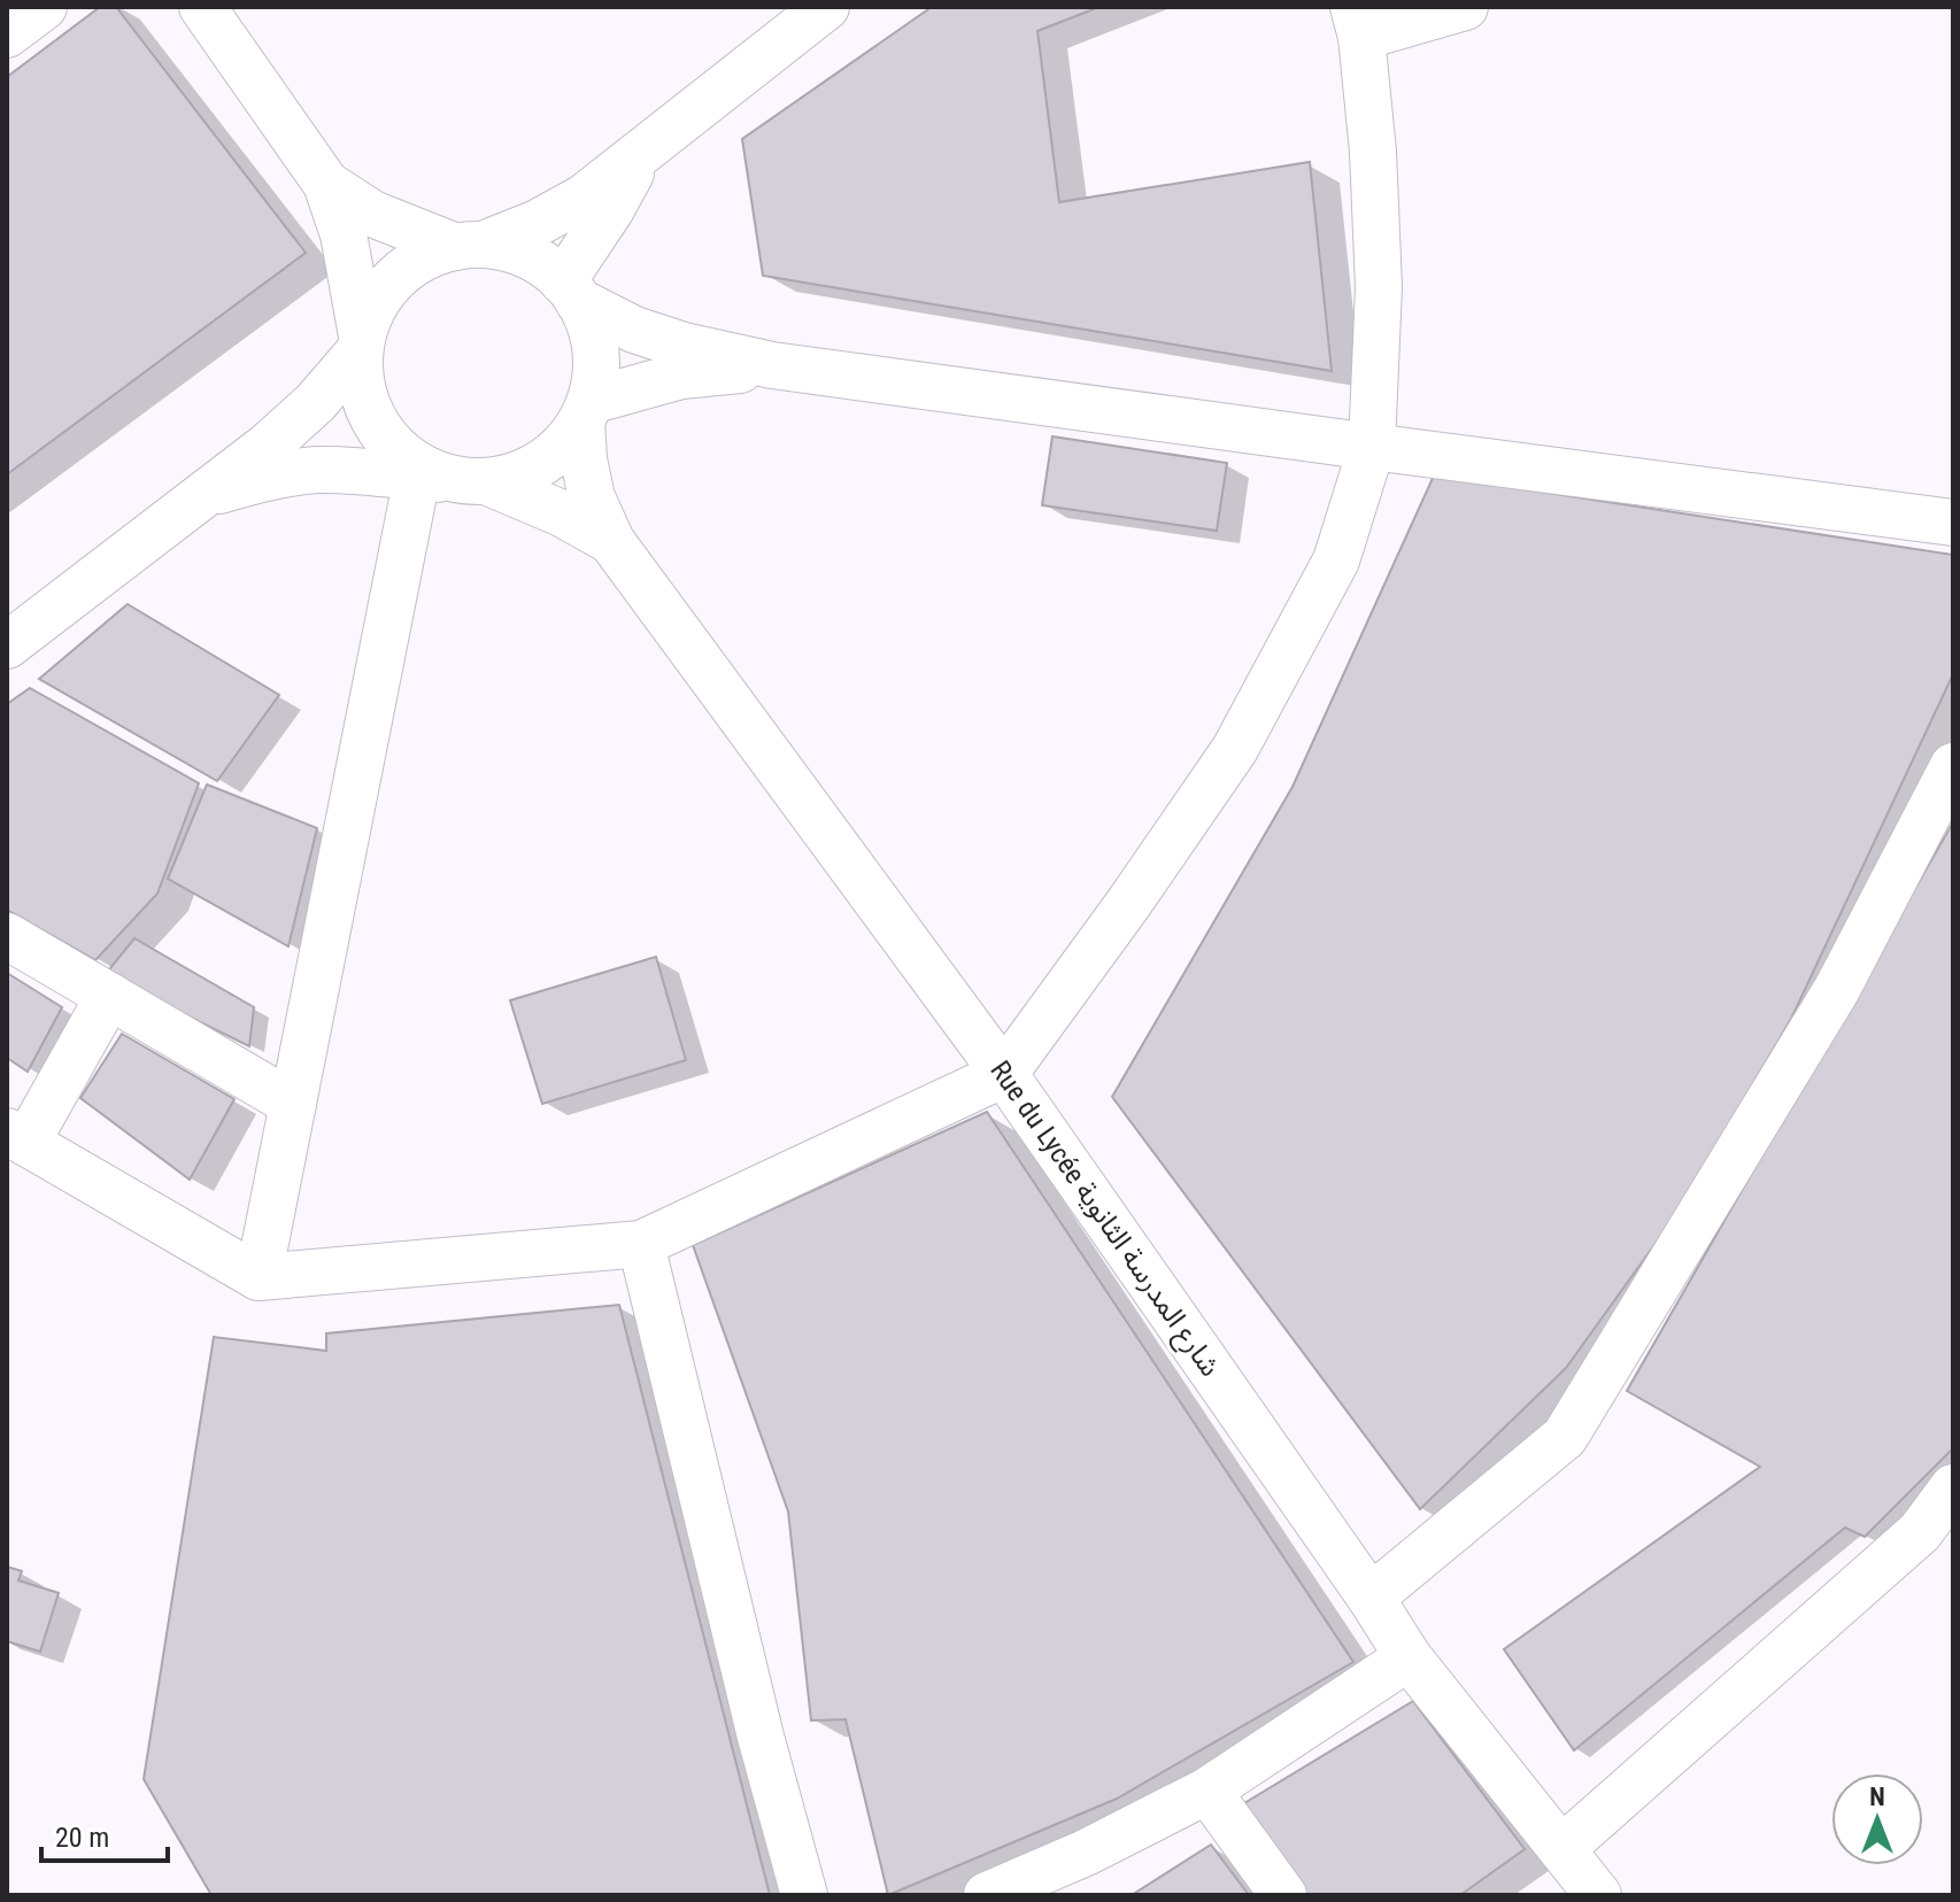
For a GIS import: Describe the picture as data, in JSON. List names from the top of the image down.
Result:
{
  "streets": {
    "street": ["Rue du Lycée شارع المدرسة الثانوية"]
  },
  "scale_bar": "20 m",
  "north": "top"
}
